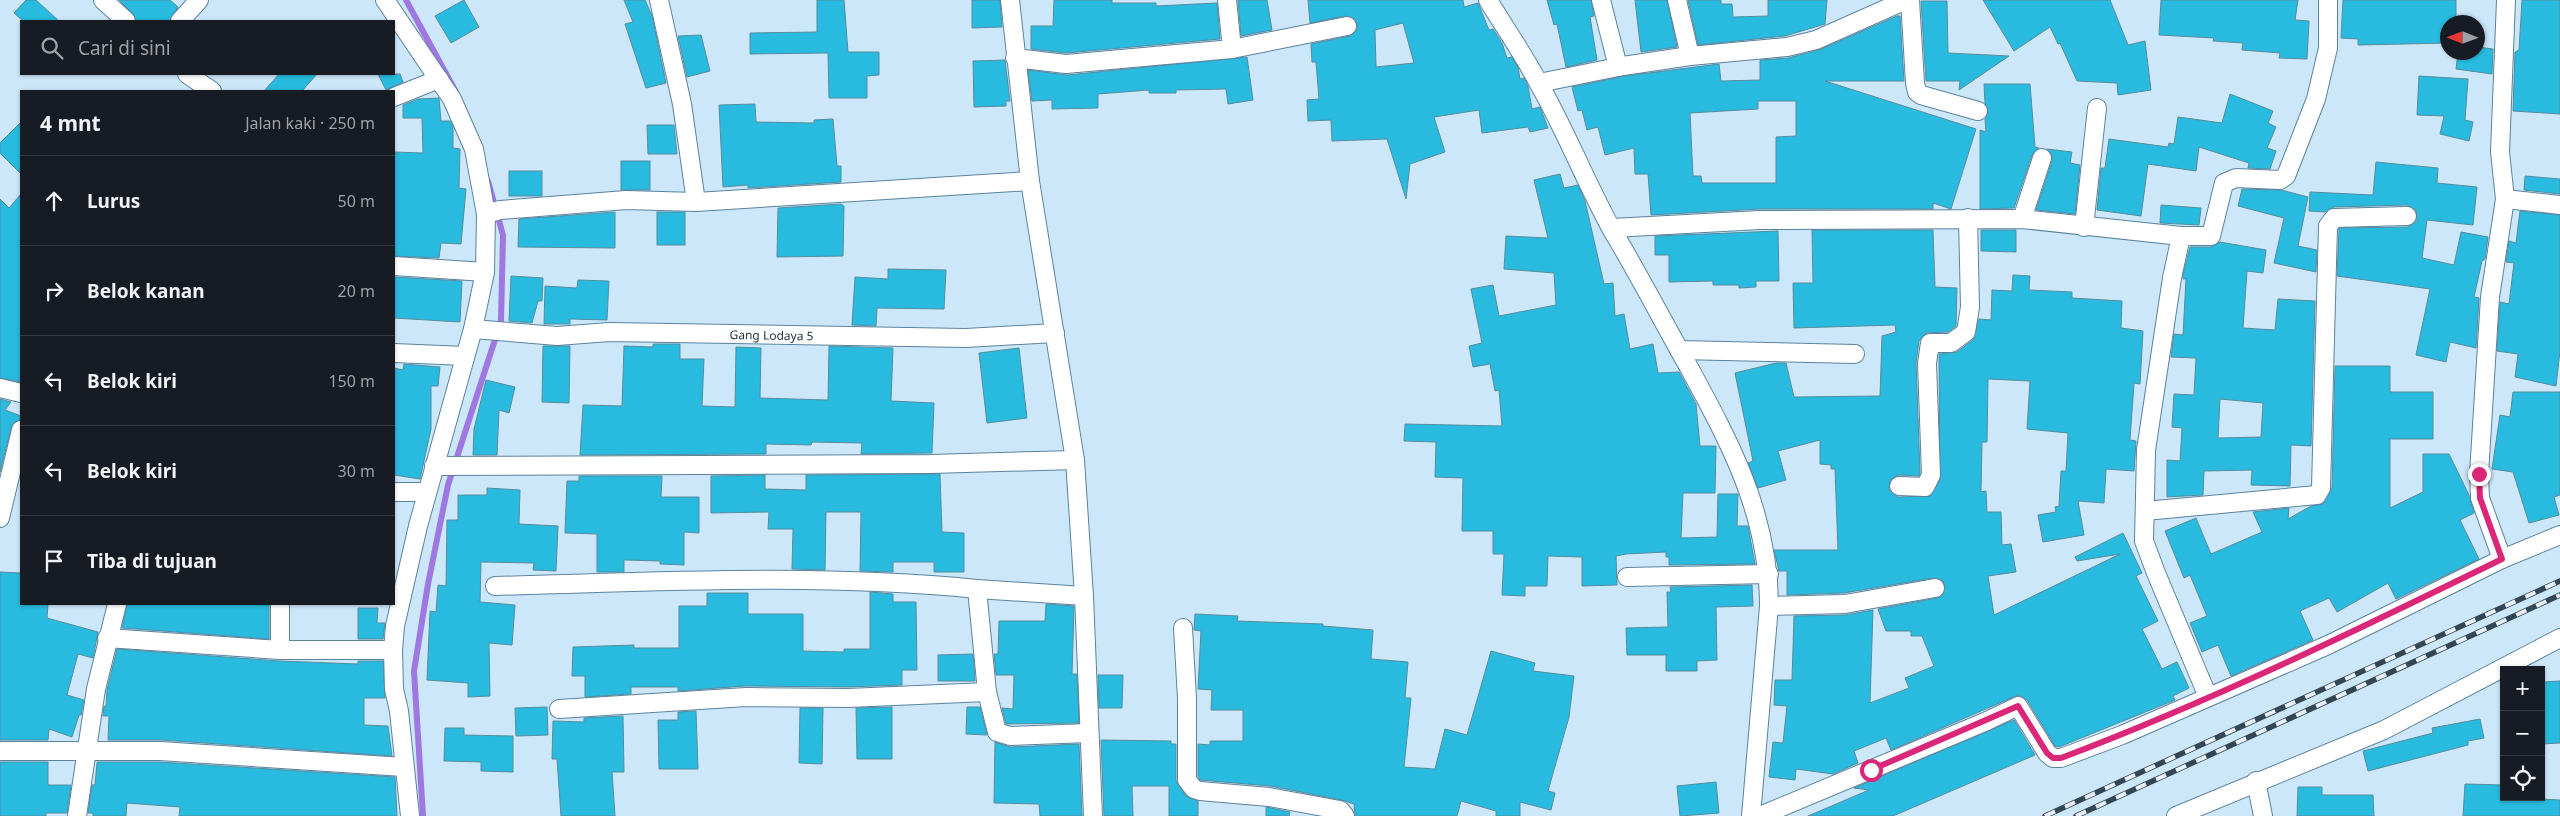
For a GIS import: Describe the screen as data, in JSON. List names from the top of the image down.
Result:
{
  "streets": {
    "street": ["Gang Lodaya 5"]
  },
  "north": "left",
  "page": {
    "search": "Cari di sini",
    "heading": ["4 mnt", "Jalan kaki · 250 m"],
    "list": [
      ["Lurus", "50 m"],
      ["Belok kanan", "20 m"],
      ["Belok kiri", "150 m"],
      ["Belok kiri", "30 m"],
      "Tiba di tujuan"
    ],
    "map_buttons": ["+", "−"]
  }
}
